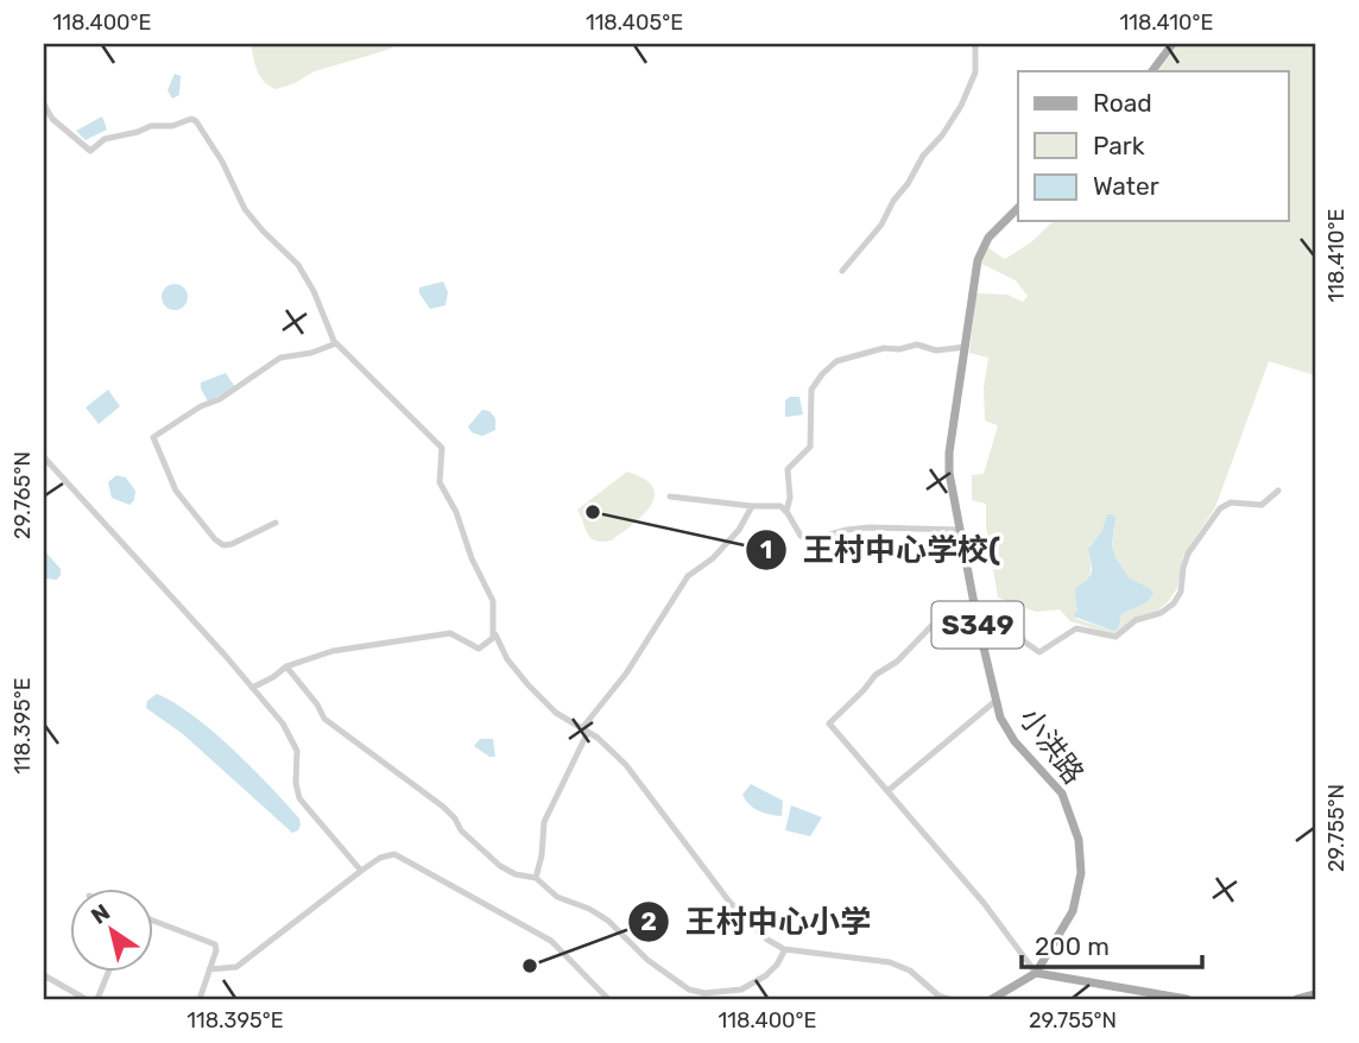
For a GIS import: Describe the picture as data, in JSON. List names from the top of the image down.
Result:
{
  "streets": {
    "main road": ["S349", "小洪路"]
  },
  "places": ["王村中心学校(", "王村中心小学"],
  "legend": ["Road", "Park", "Water"],
  "scale_bar": "200 m",
  "north": "top left",
  "coordinates": [
    "118.400°E",
    "118.405°E",
    "118.410°E",
    "29.765°N",
    "118.395°E",
    "29.755°N"
  ]
}
